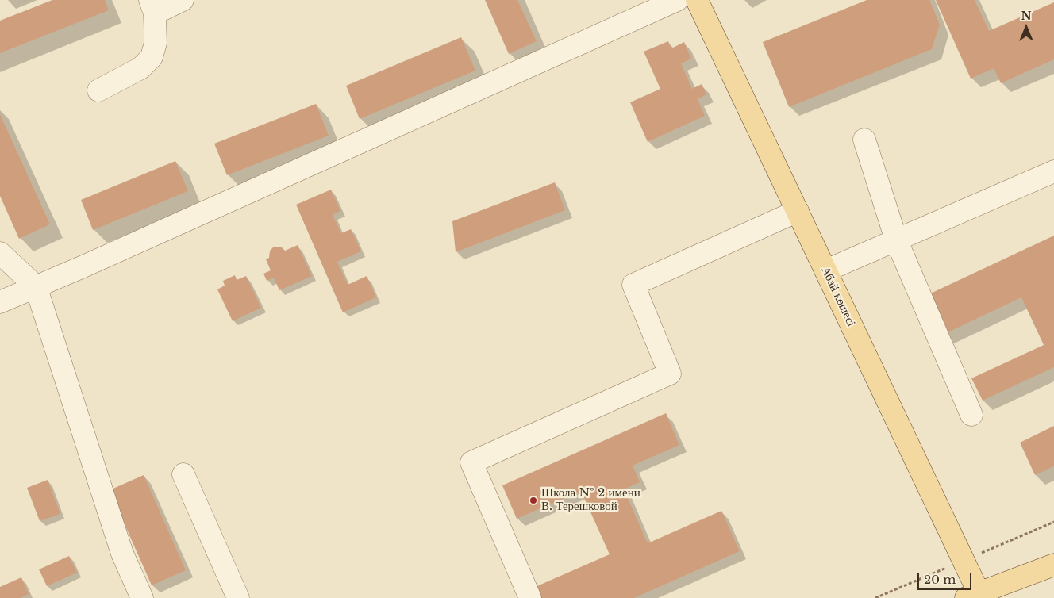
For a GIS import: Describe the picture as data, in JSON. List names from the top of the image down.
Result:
{
  "streets": {
    "main road": ["Абай көшесі"]
  },
  "places": ["Школа № 2 имени В. Терешковой"],
  "scale_bar": "20 m",
  "north": "top"
}
